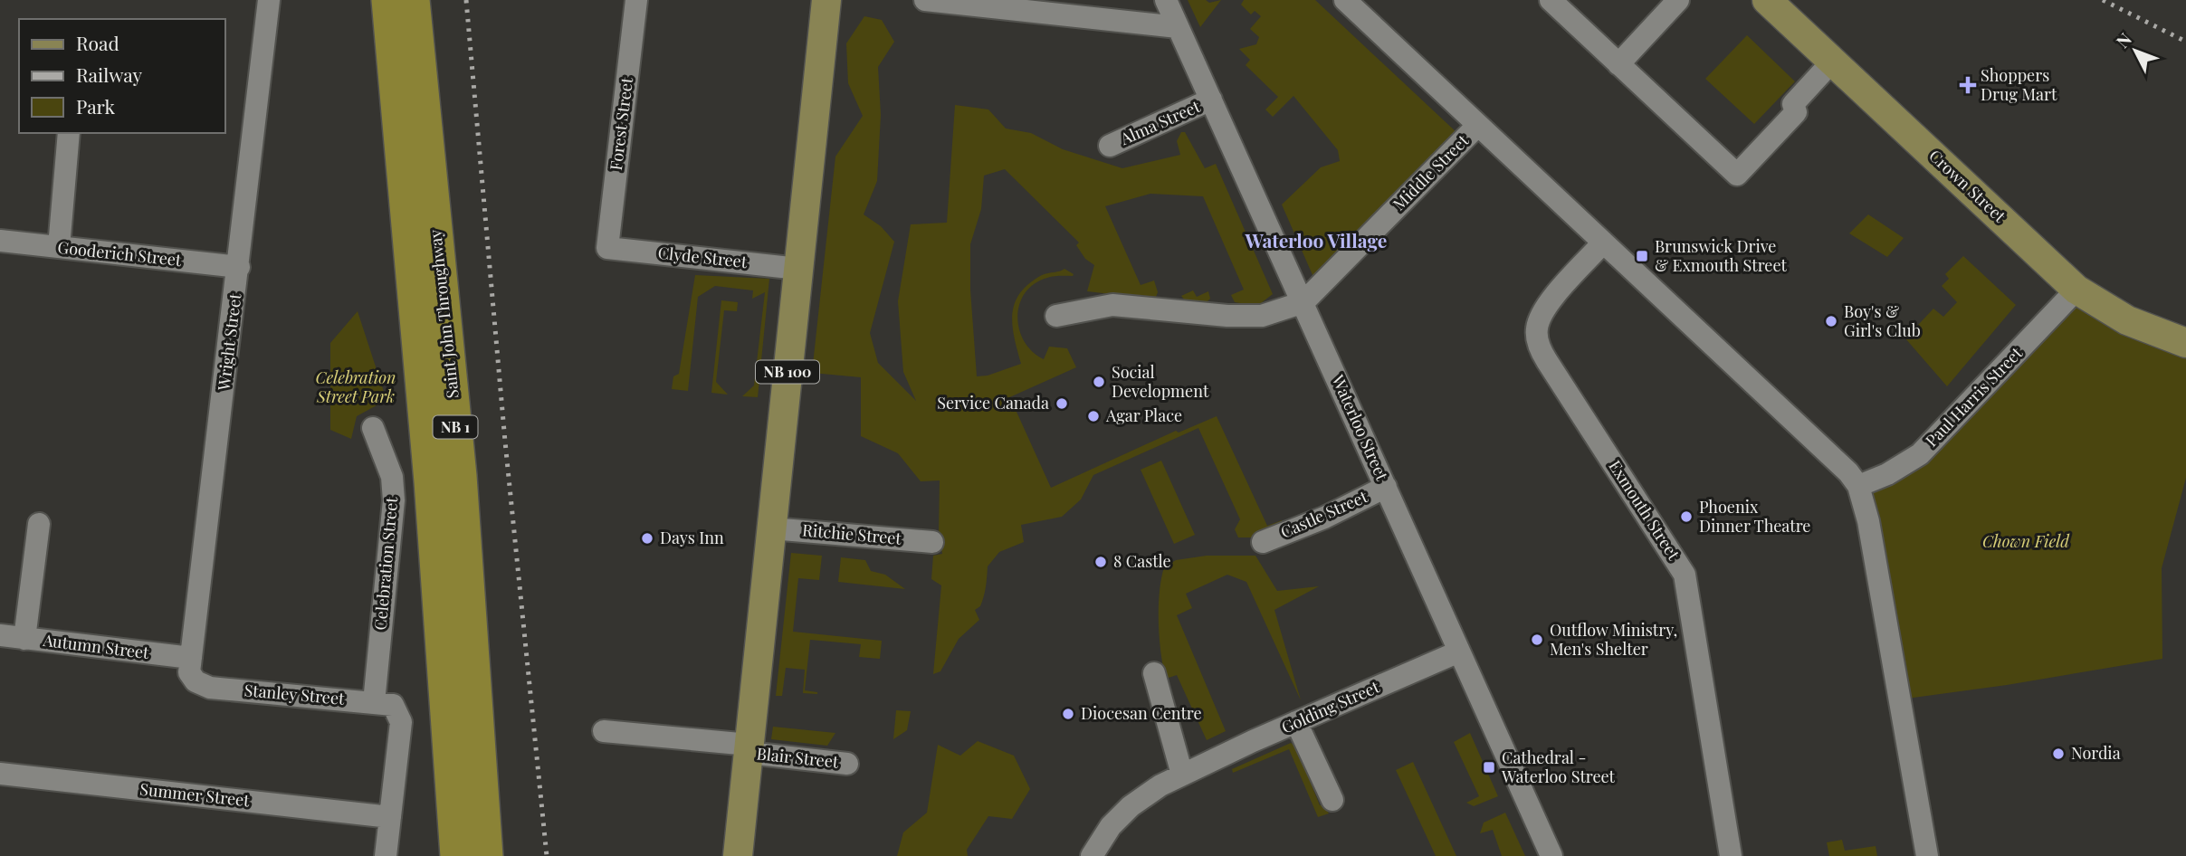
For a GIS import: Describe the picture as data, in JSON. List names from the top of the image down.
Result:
{
  "streets": {
    "highway": ["Saint John Throughway", "NB 1"],
    "main road": ["Crown Street", "NB 100"],
    "street": [
      "Alma Street",
      "Forest Street",
      "Middle Street",
      "Gooderich Street",
      "Clyde Street",
      "Wright Street",
      "Paul Harris Street",
      "Waterloo Street",
      "Exmouth Street",
      "Castle Street",
      "Ritchie Street",
      "Celebration Street",
      "Autumn Street",
      "Stanley Street",
      "Golding Street",
      "Blair Street",
      "Summer Street"
    ]
  },
  "crossings": [
    ["Alma Street", "Waterloo Street"],
    ["Forest Street", "Clyde Street"],
    ["Middle Street", "Waterloo Street"],
    ["Crown Street", "Paul Harris Street"],
    ["Gooderich Street", "Wright Street"],
    ["Clyde Street", "NB 100"],
    ["Wright Street", "Autumn Street"],
    ["Wright Street", "Stanley Street"],
    ["NB 100", "Ritchie Street"],
    ["NB 100", "Blair Street"],
    ["Waterloo Street", "Castle Street"],
    ["Waterloo Street", "Golding Street"],
    ["Celebration Street", "Stanley Street"],
    ["Celebration Street", "Summer Street"]
  ],
  "districts": ["Waterloo Village"],
  "parks": ["Celebration Street Park", "Chown Field"],
  "places": {
    "health": ["Shoppers Drug Mart"],
    "transit": ["Brunswick Drive & Exmouth Street", "Cathedral - Waterloo Street"],
    "other": [
      "Boy's & Girl's Club",
      "Social Development",
      "Service Canada",
      "Agar Place",
      "Phoenix Dinner Theatre",
      "Days Inn",
      "8 Castle",
      "Outflow Ministry, Men's Shelter",
      "Diocesan Centre",
      "Nordia"
    ]
  },
  "legend": ["Road", "Railway", "Park"],
  "north": "top left"
}
